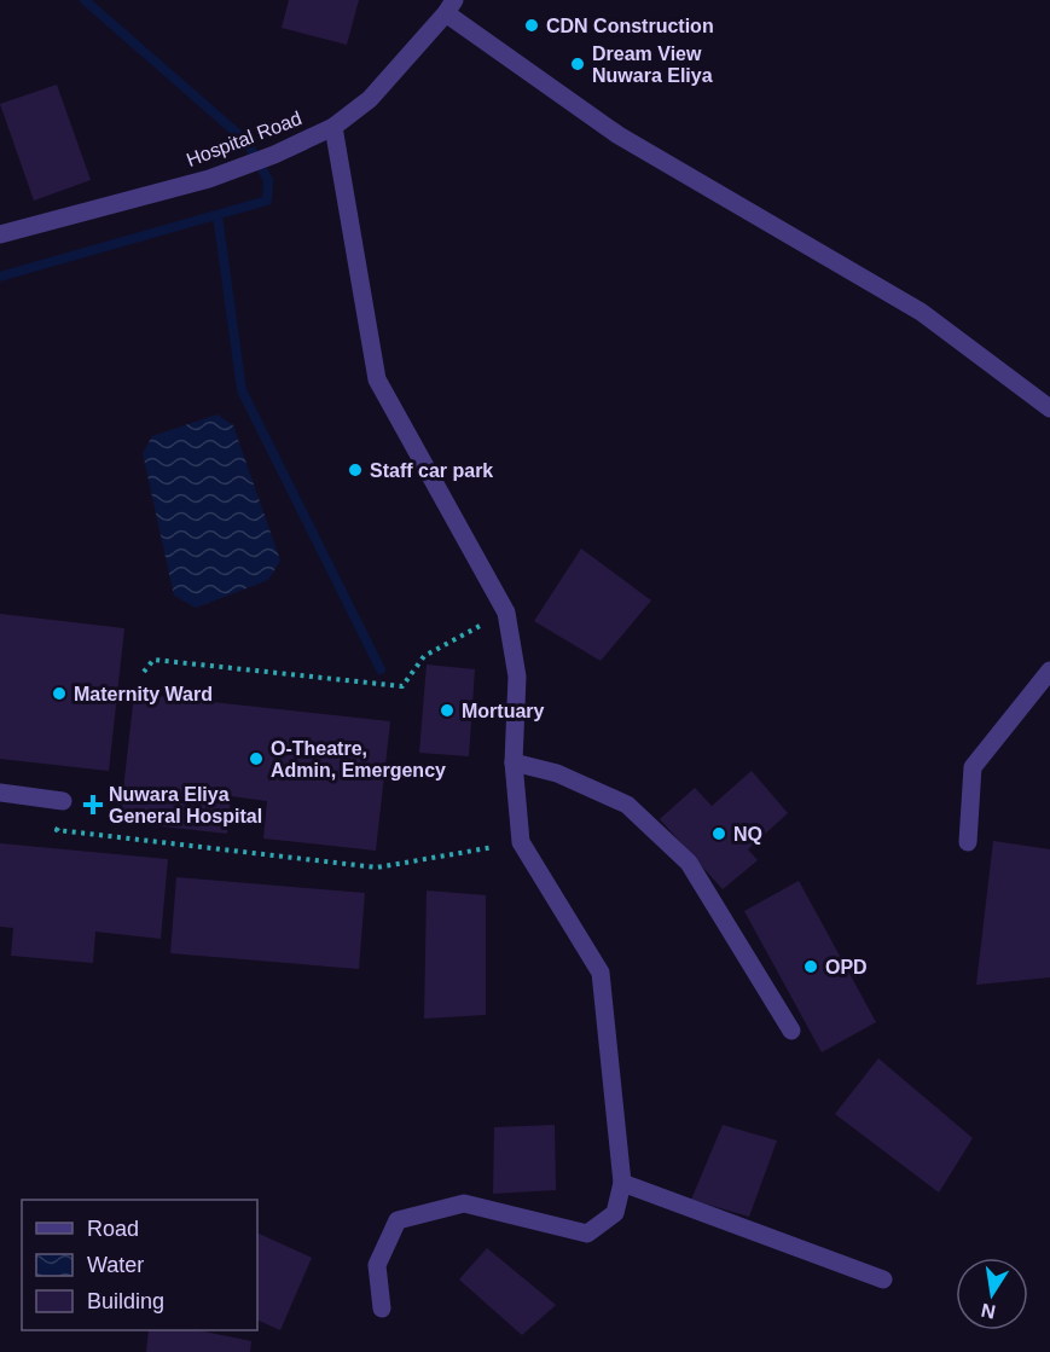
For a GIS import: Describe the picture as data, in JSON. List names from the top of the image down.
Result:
{
  "streets": {
    "street": ["Hospital Road"]
  },
  "places": {
    "other": [
      "CDN Construction",
      "Dream View Nuwara Eliya",
      "Staff car park",
      "Maternity Ward",
      "Mortuary",
      "O-Theatre, Admin, Emergency",
      "NQ",
      "OPD"
    ],
    "health": ["Nuwara Eliya General Hospital"]
  },
  "legend": ["Road", "Water", "Building"],
  "north": "bottom"
}
